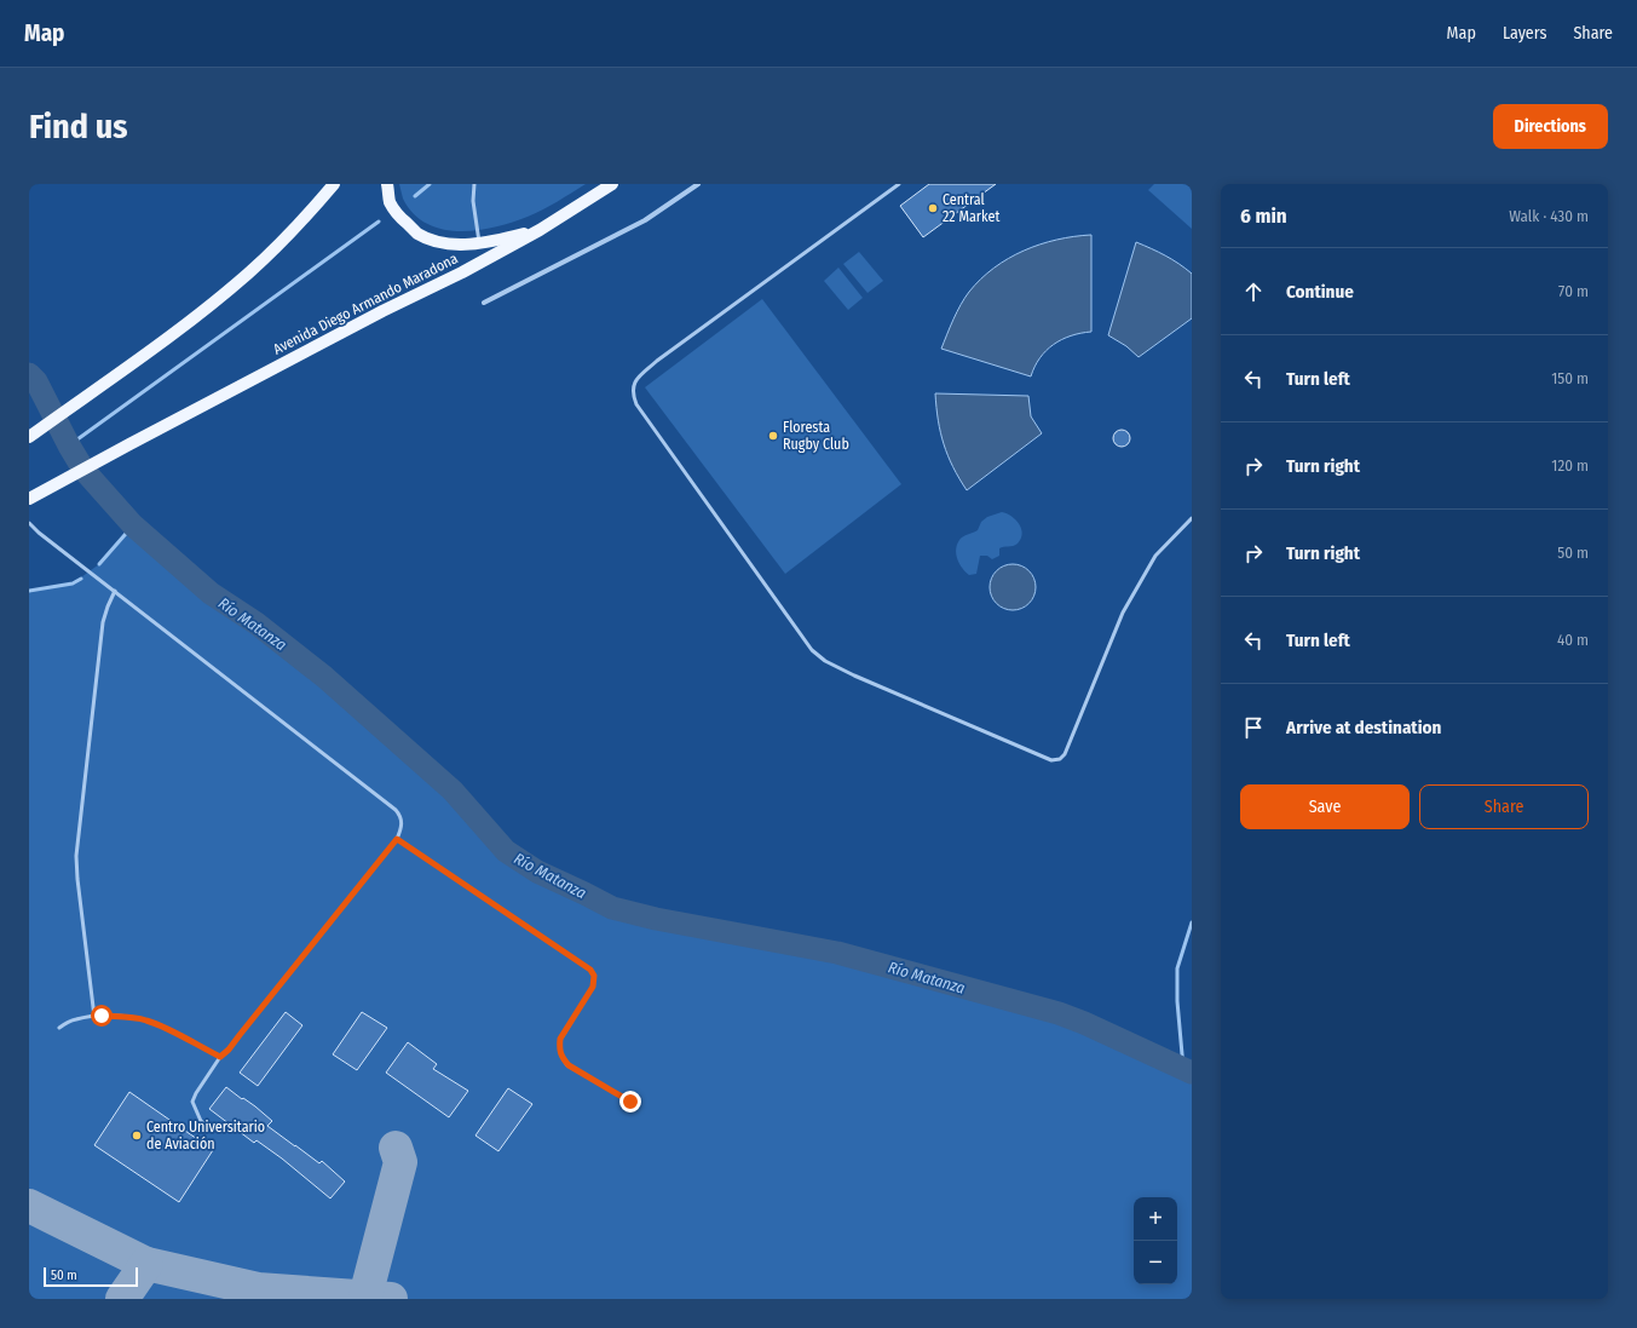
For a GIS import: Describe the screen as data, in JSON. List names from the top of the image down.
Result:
{
  "streets": {
    "main road": ["Avenida Diego Armando Maradona"]
  },
  "water": ["Río Matanza"],
  "places": ["Central 22 Market", "Floresta Rugby Club", "Centro Universitario de Aviación"],
  "scale_bar": "50 m",
  "page": {
    "header": "Map",
    "nav": ["Map", "Layers", "Share"],
    "buttons": [
      "Directions",
      ["Save", "Share"]
    ],
    "title": "Find us",
    "heading": ["6 min", "Walk · 430 m"],
    "list": [
      ["Continue", "70 m"],
      ["Turn left", "150 m"],
      ["Turn right", "120 m"],
      ["Turn right", "50 m"],
      ["Turn left", "40 m"],
      "Arrive at destination"
    ],
    "map_buttons": ["+", "−"],
    "scale": "50 m"
  }
}
